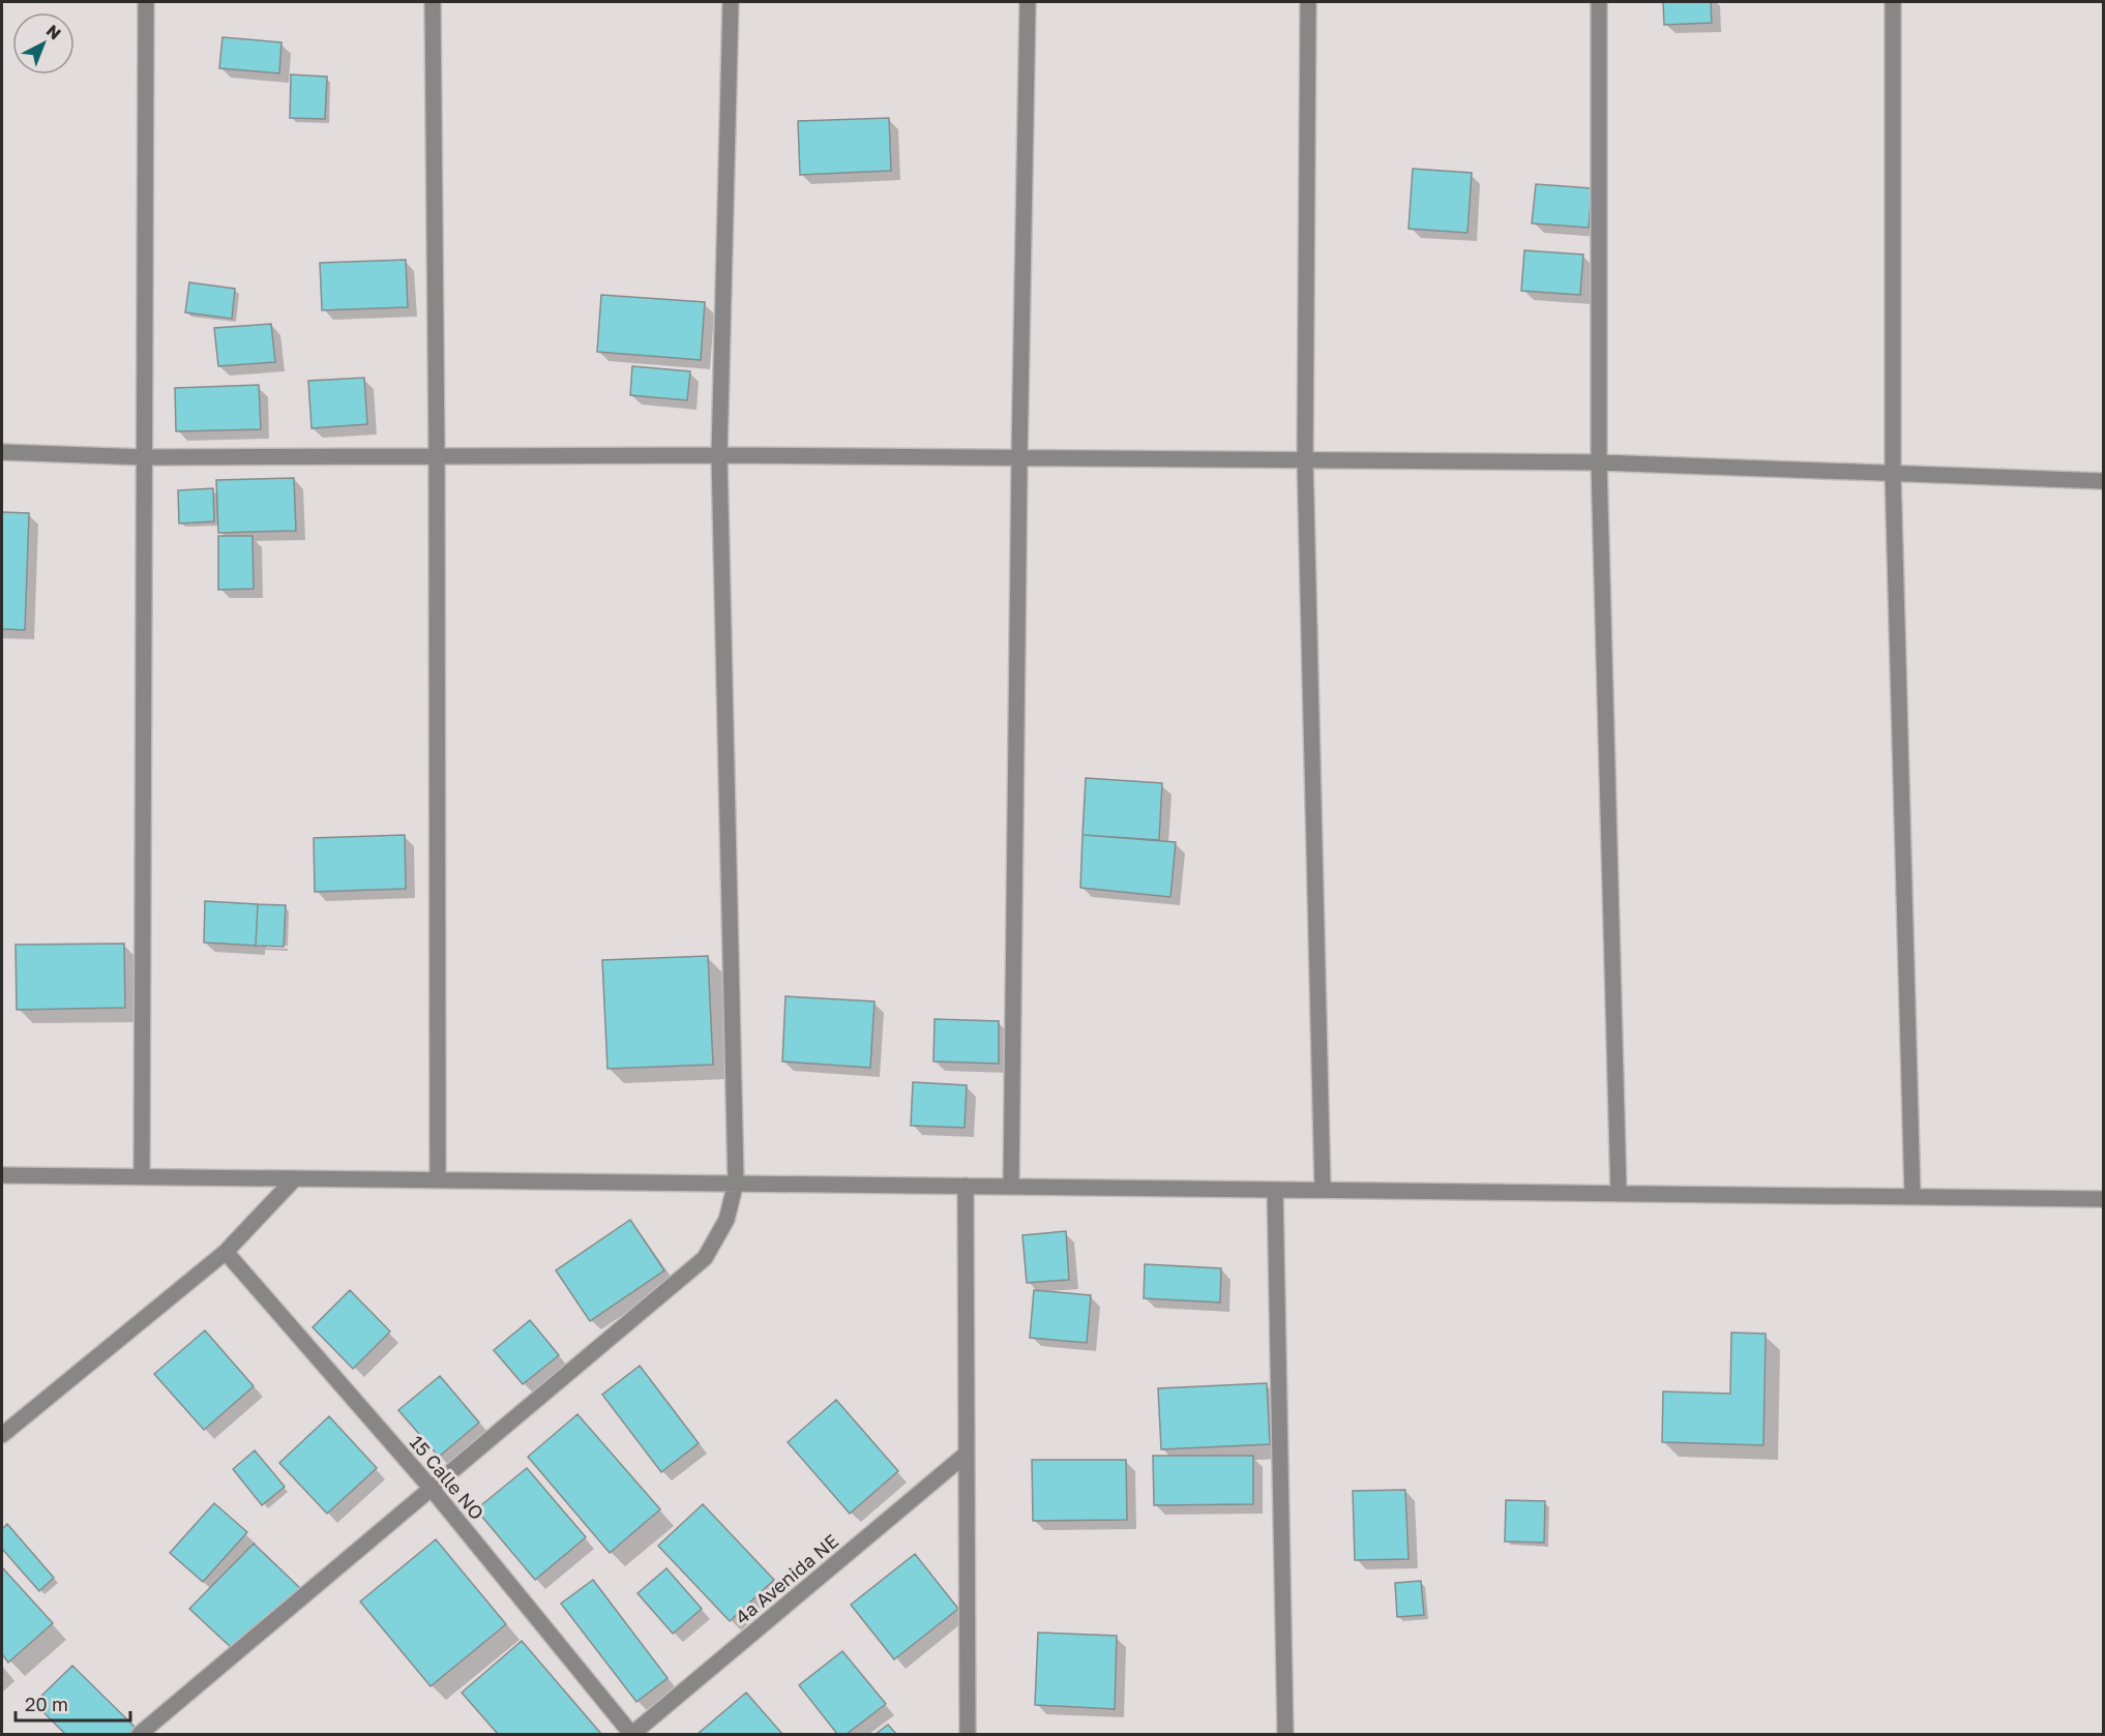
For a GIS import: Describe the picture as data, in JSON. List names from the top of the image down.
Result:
{
  "streets": {
    "street": ["15 Calle NO", "4a Avenida NE"]
  },
  "crossings": [
    ["15 Calle NO", "4a Avenida NE"]
  ],
  "scale_bar": "20 m",
  "north": "top right"
}
